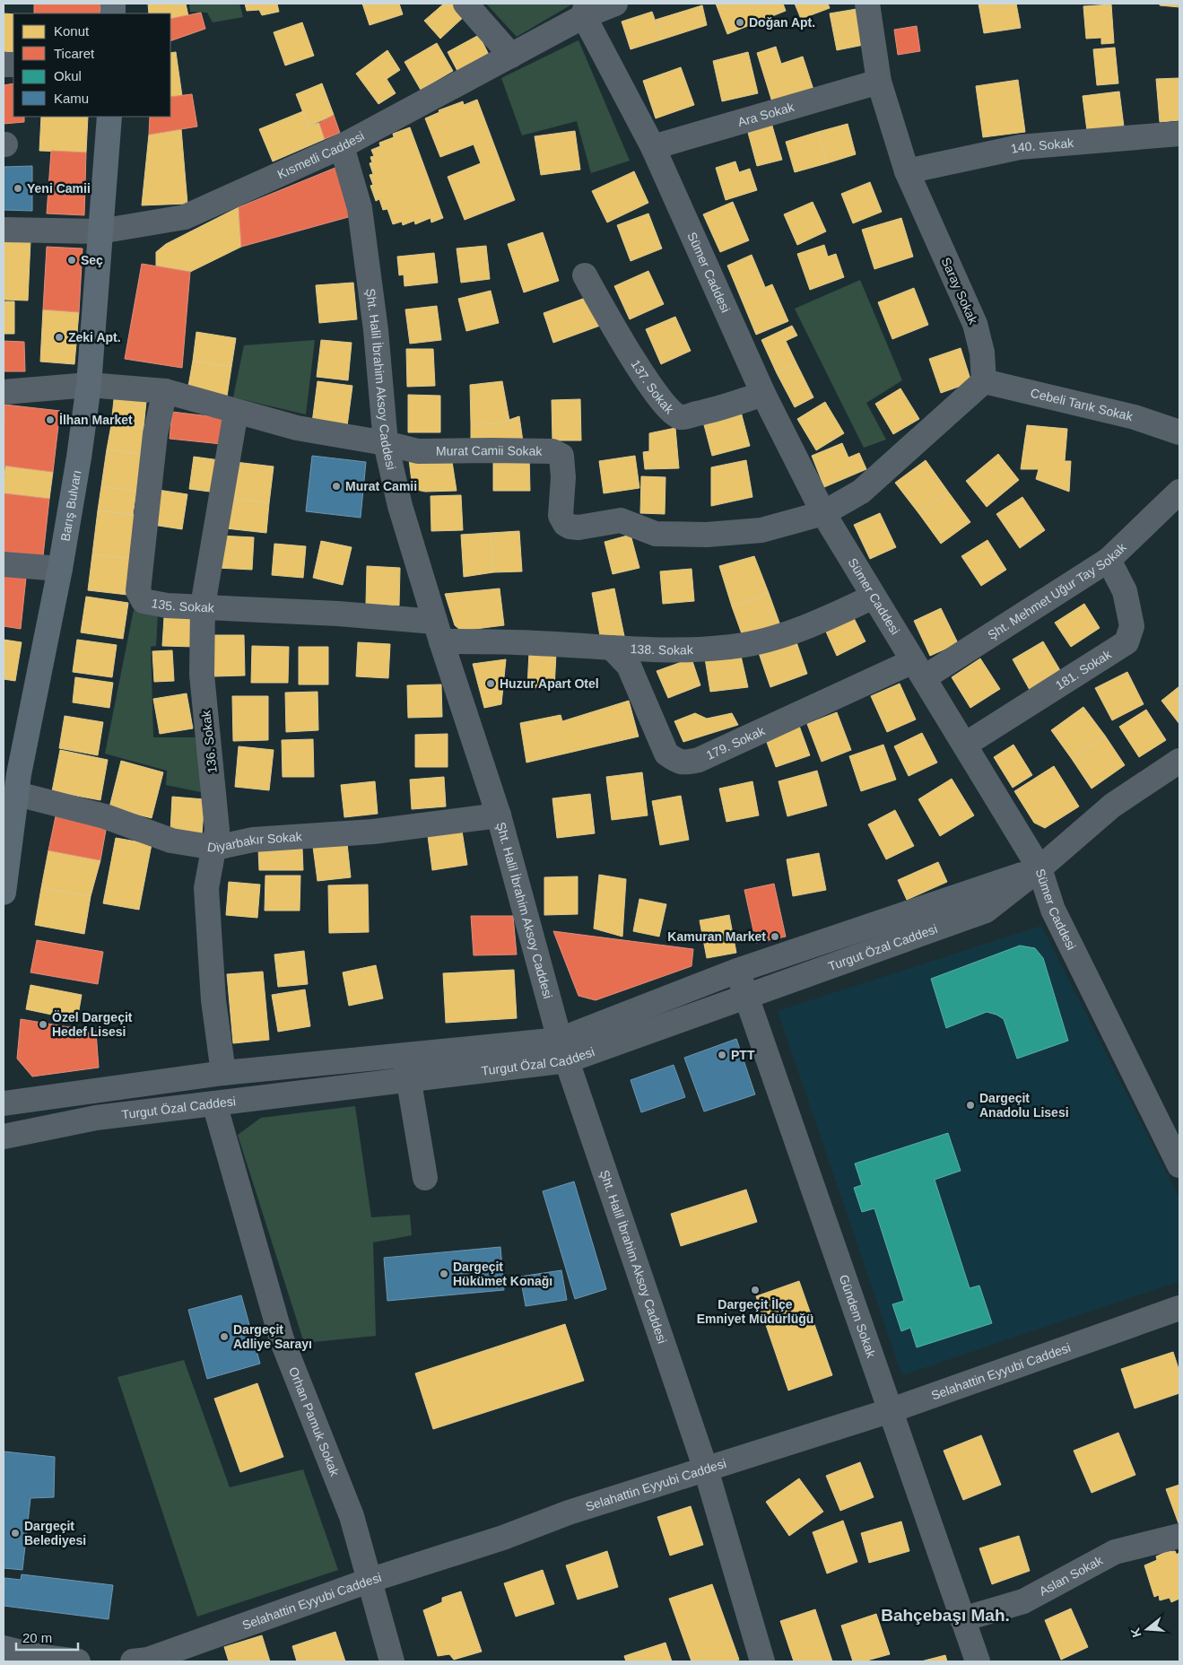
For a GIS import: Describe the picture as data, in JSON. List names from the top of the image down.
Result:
{
  "streets": {
    "main road": ["Barış Bulvarı"],
    "street": [
      "Ara Sokak",
      "140. Sokak",
      "Kısmetli Caddesi",
      "Sümer Caddesi",
      "Saray Sokak",
      "Şht. Halil İbrahim Aksoy Caddesi",
      "137. Sokak",
      "Cebeli Tarık Sokak",
      "Murat Camii Sokak",
      "Şht. Mehmet Uğur Tay Sokak",
      "135. Sokak",
      "138. Sokak",
      "181. Sokak",
      "136. Sokak",
      "179. Sokak",
      "Diyarbakır Sokak",
      "Turgut Özal Caddesi",
      "Gündem Sokak",
      "Selahattin Eyyubi Caddesi",
      "Orhan Pamuk Sokak",
      "Aslan Sokak"
    ]
  },
  "crossings": [
    ["Ara Sokak", "Sümer Caddesi"],
    ["Ara Sokak", "Saray Sokak"],
    ["140. Sokak", "Saray Sokak"],
    ["Kısmetli Caddesi", "Sümer Caddesi"],
    ["Kısmetli Caddesi", "Şht. Halil İbrahim Aksoy Caddesi"],
    ["Kısmetli Caddesi", "Barış Bulvarı"],
    ["Sümer Caddesi", "137. Sokak"],
    ["Sümer Caddesi", "Murat Camii Sokak"],
    ["Sümer Caddesi", "Şht. Mehmet Uğur Tay Sokak"],
    ["Sümer Caddesi", "138. Sokak"],
    ["Sümer Caddesi", "181. Sokak"],
    ["Sümer Caddesi", "179. Sokak"],
    ["Sümer Caddesi", "Turgut Özal Caddesi"],
    ["Saray Sokak", "Cebeli Tarık Sokak"],
    ["Şht. Halil İbrahim Aksoy Caddesi", "Murat Camii Sokak"],
    ["Şht. Halil İbrahim Aksoy Caddesi", "135. Sokak"],
    ["Şht. Halil İbrahim Aksoy Caddesi", "138. Sokak"],
    ["Şht. Halil İbrahim Aksoy Caddesi", "Diyarbakır Sokak"],
    ["Şht. Halil İbrahim Aksoy Caddesi", "Turgut Özal Caddesi"],
    ["Şht. Halil İbrahim Aksoy Caddesi", "Selahattin Eyyubi Caddesi"],
    ["Murat Camii Sokak", "Barış Bulvarı"],
    ["Murat Camii Sokak", "135. Sokak"],
    ["Murat Camii Sokak", "136. Sokak"],
    ["Barış Bulvarı", "Diyarbakır Sokak"],
    ["Şht. Mehmet Uğur Tay Sokak", "181. Sokak"],
    ["Şht. Mehmet Uğur Tay Sokak", "179. Sokak"],
    ["135. Sokak", "138. Sokak"],
    ["135. Sokak", "136. Sokak"],
    ["138. Sokak", "179. Sokak"],
    ["136. Sokak", "Diyarbakır Sokak"],
    ["136. Sokak", "Turgut Özal Caddesi"],
    ["Turgut Özal Caddesi", "Gündem Sokak"],
    ["Turgut Özal Caddesi", "Orhan Pamuk Sokak"],
    ["Gündem Sokak", "Selahattin Eyyubi Caddesi"],
    ["Gündem Sokak", "Aslan Sokak"],
    ["Selahattin Eyyubi Caddesi", "Orhan Pamuk Sokak"]
  ],
  "districts": ["Bahçebaşı Mah."],
  "places": [
    "Doğan Apt.",
    "Yeni Camii",
    "Seç",
    "Zeki Apt.",
    "İlhan Market",
    "Murat Camii",
    "Huzur Apart Otel",
    "Kamuran Market",
    "Özel Dargeçit Hedef Lisesi",
    "PTT",
    "Dargeçit Anadolu Lisesi",
    "Dargeçit Hükümet Konağı",
    "Dargeçit İlçe Emniyet Müdürlüğü",
    "Dargeçit Adliye Sarayı",
    "Dargeçit Belediyesi"
  ],
  "legend": [
    "Konut",
    "Ticaret",
    "Okul",
    "Kamu"
  ],
  "scale_bar": "20 m",
  "north": "left"
}
